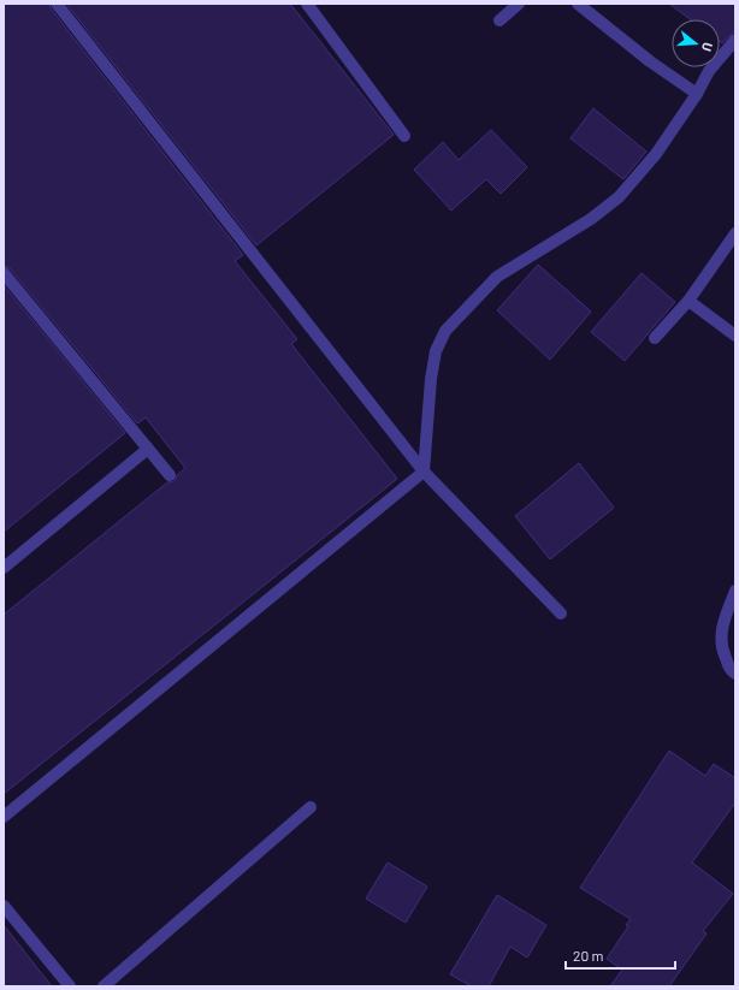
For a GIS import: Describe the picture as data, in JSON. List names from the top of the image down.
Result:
{
  "scale_bar": "20 m",
  "north": "right"
}
